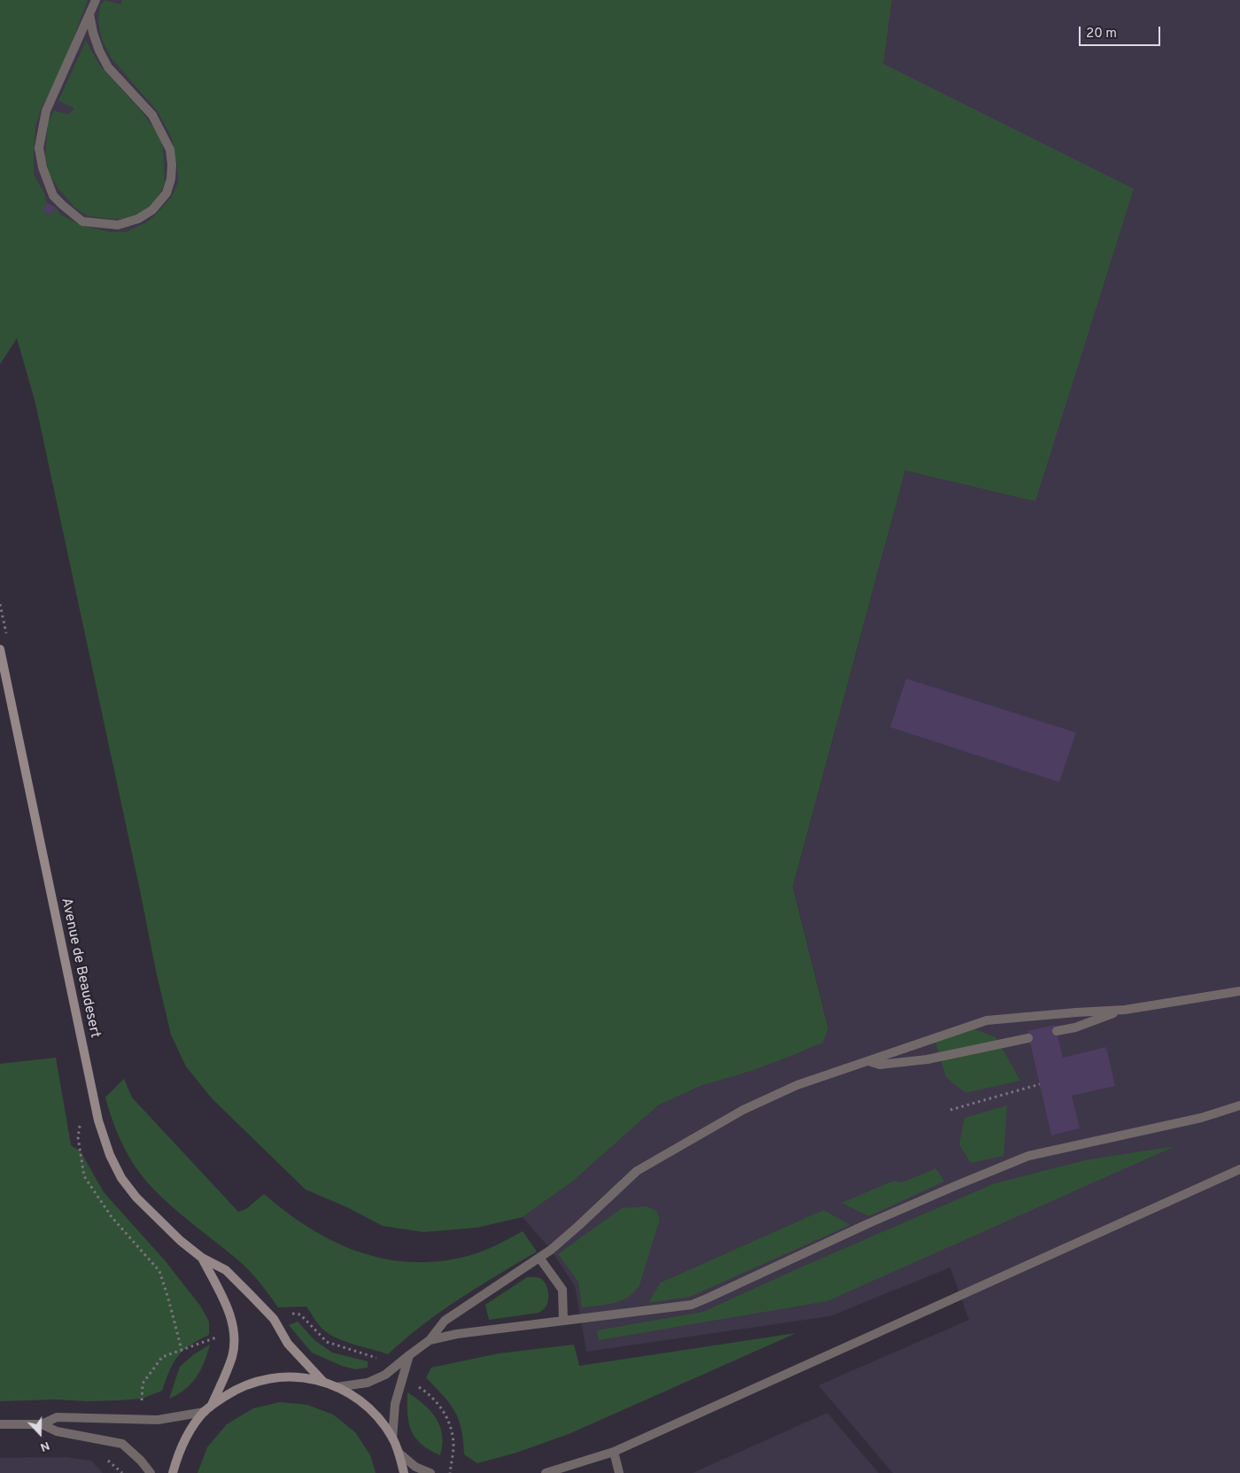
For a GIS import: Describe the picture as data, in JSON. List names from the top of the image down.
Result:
{
  "streets": {
    "main road": ["Avenue de Beaudesert"]
  },
  "scale_bar": "20 m",
  "north": "bottom"
}
